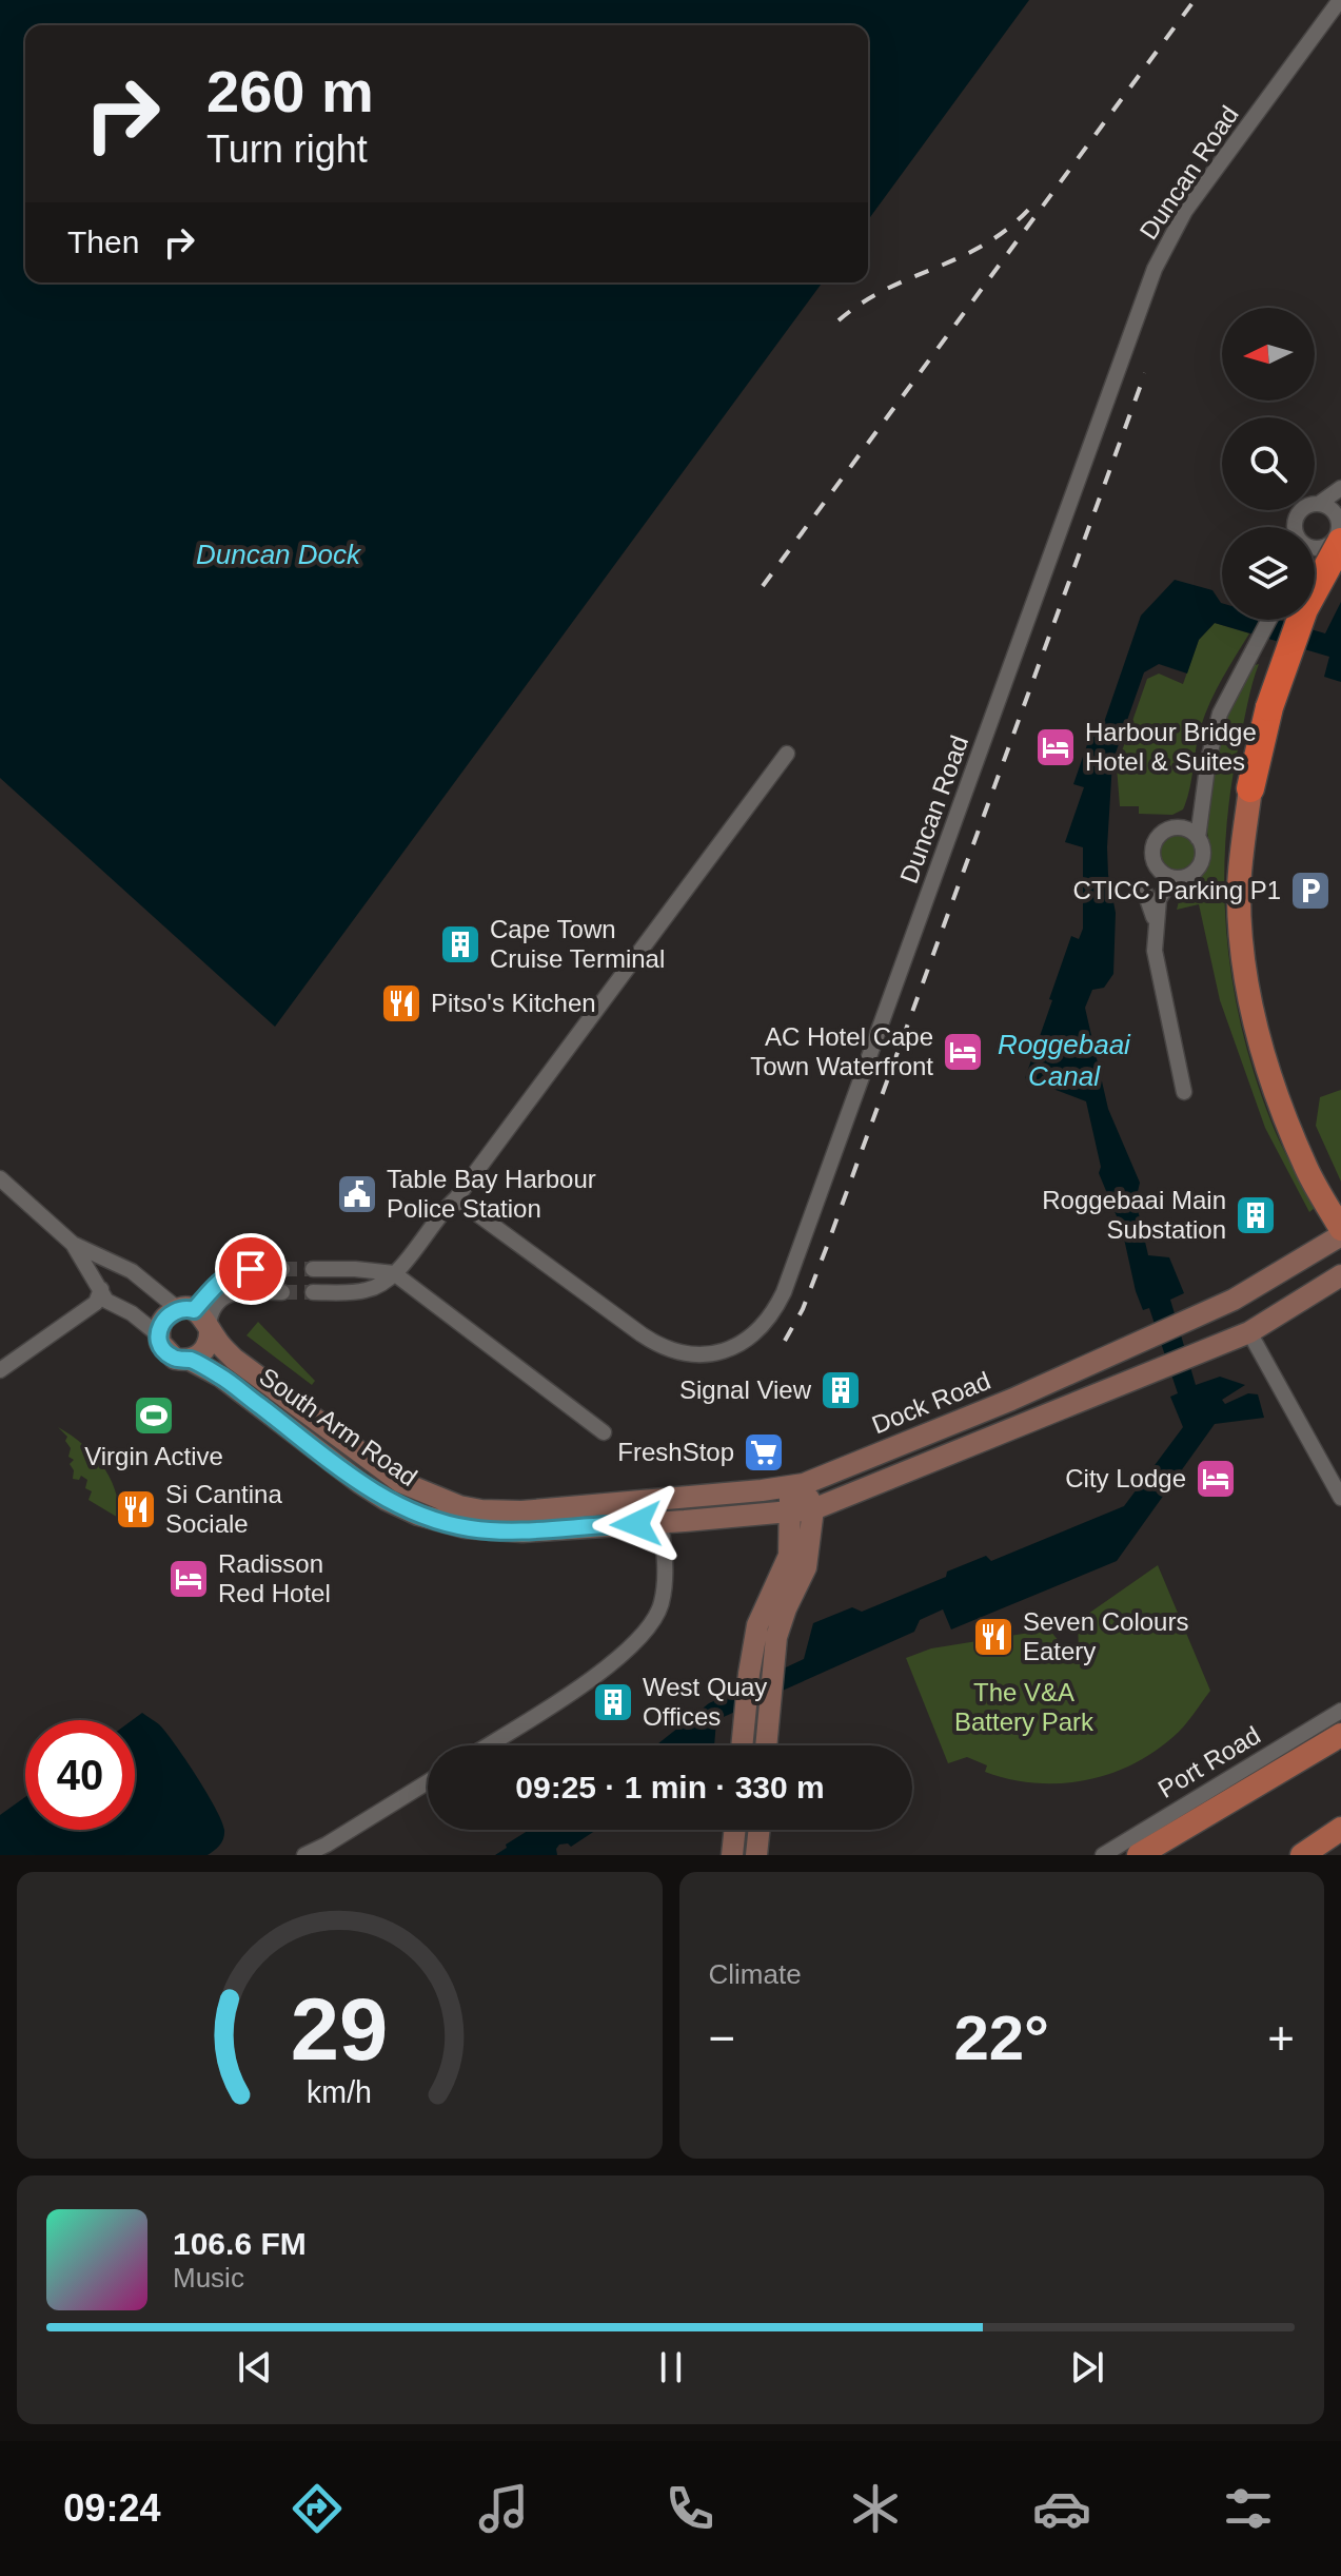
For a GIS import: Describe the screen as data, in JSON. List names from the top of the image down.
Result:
{
  "streets": {
    "street": [
      "Duncan Road",
      "Dock Road",
      "South Arm Road",
      "Port Road"
    ]
  },
  "crossings": [
    ["Dock Road", "South Arm Road"]
  ],
  "water": ["Duncan Dock", "Roggebaai Canal"],
  "parks": ["The V&A Battery Park"],
  "places": {
    "hotel": [
      "Harbour Bridge Hotel & Suites",
      "AC Hotel Cape Town Waterfront",
      "City Lodge",
      "Radisson Red Hotel"
    ],
    "parking": ["CTICC Parking P1"],
    "building": [
      "Cape Town Cruise Terminal",
      "Roggebaai Main Substation",
      "Signal View",
      "West Quay Offices"
    ],
    "restaurant": ["Pitso's Kitchen", "Si Cantina Sociale", "Seven Colours Eatery"],
    "public building": ["Table Bay Harbour Police Station"],
    "sports": ["Virgin Active"],
    "supermarket": ["FreshStop"]
  },
  "north": "left",
  "page": {
    "turn": ["260 m", "Turn right"],
    "then": "Then",
    "limit": "40",
    "trip": "09:25 · 1 min · 330 m",
    "tile": "Climate",
    "heat": ["−", "22°", "+"],
    "song": ["106.6 FM", "Music"],
    "tabs": "09:24",
    "gauge": ["29", "km/h"]
  }
}
